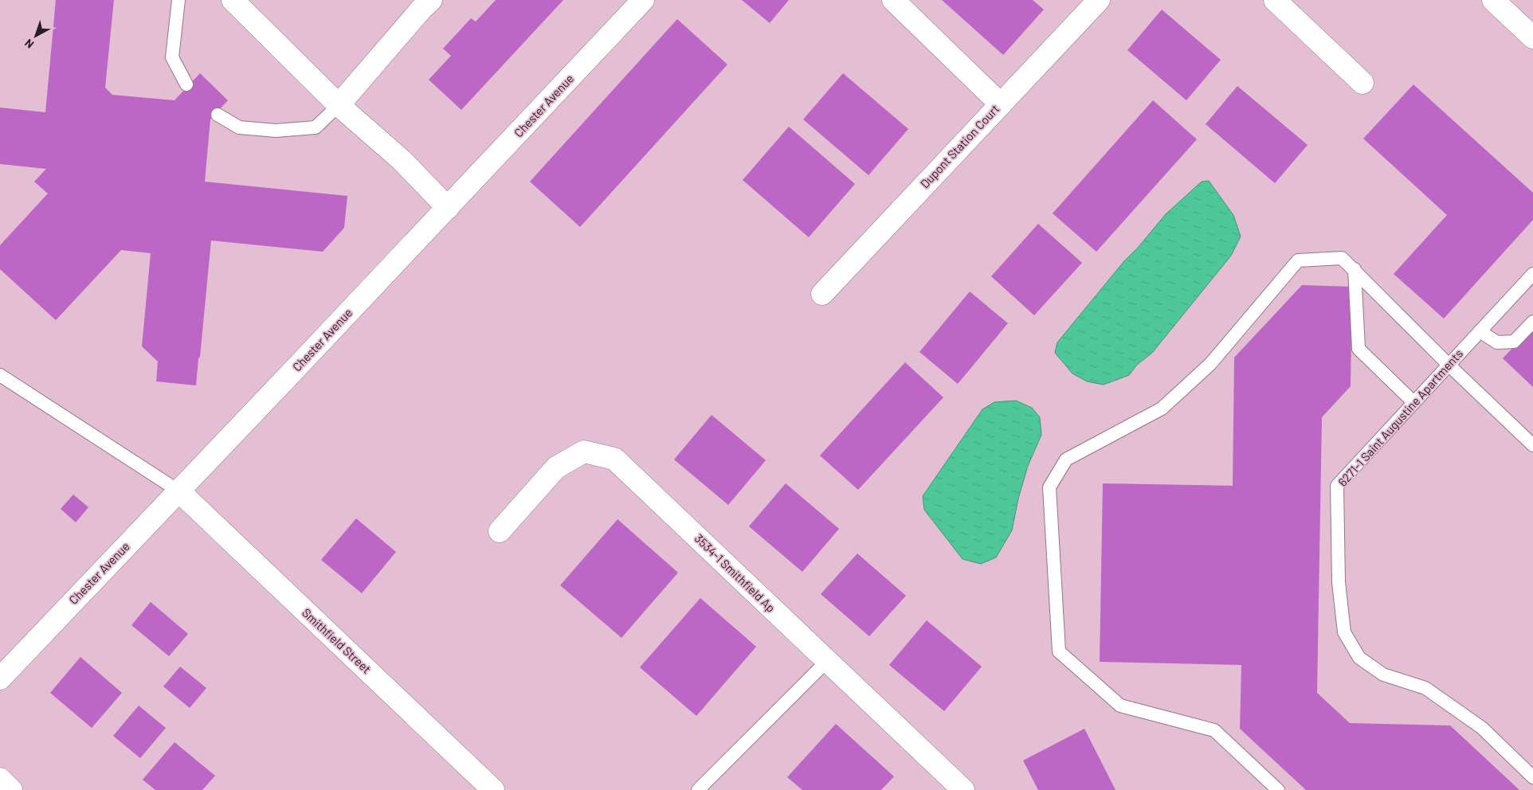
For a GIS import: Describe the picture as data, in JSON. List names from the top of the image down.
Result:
{
  "streets": {
    "street": [
      "Chester Avenue",
      "Dupont Station Court",
      "3534-1 Smithfield Ap",
      "Smithfield Street"
    ],
    "lane": ["6271-1 Saint Augustine Apartments"]
  },
  "crossings": [
    ["Chester Avenue", "Smithfield Street"]
  ],
  "north": "bottom left"
}
